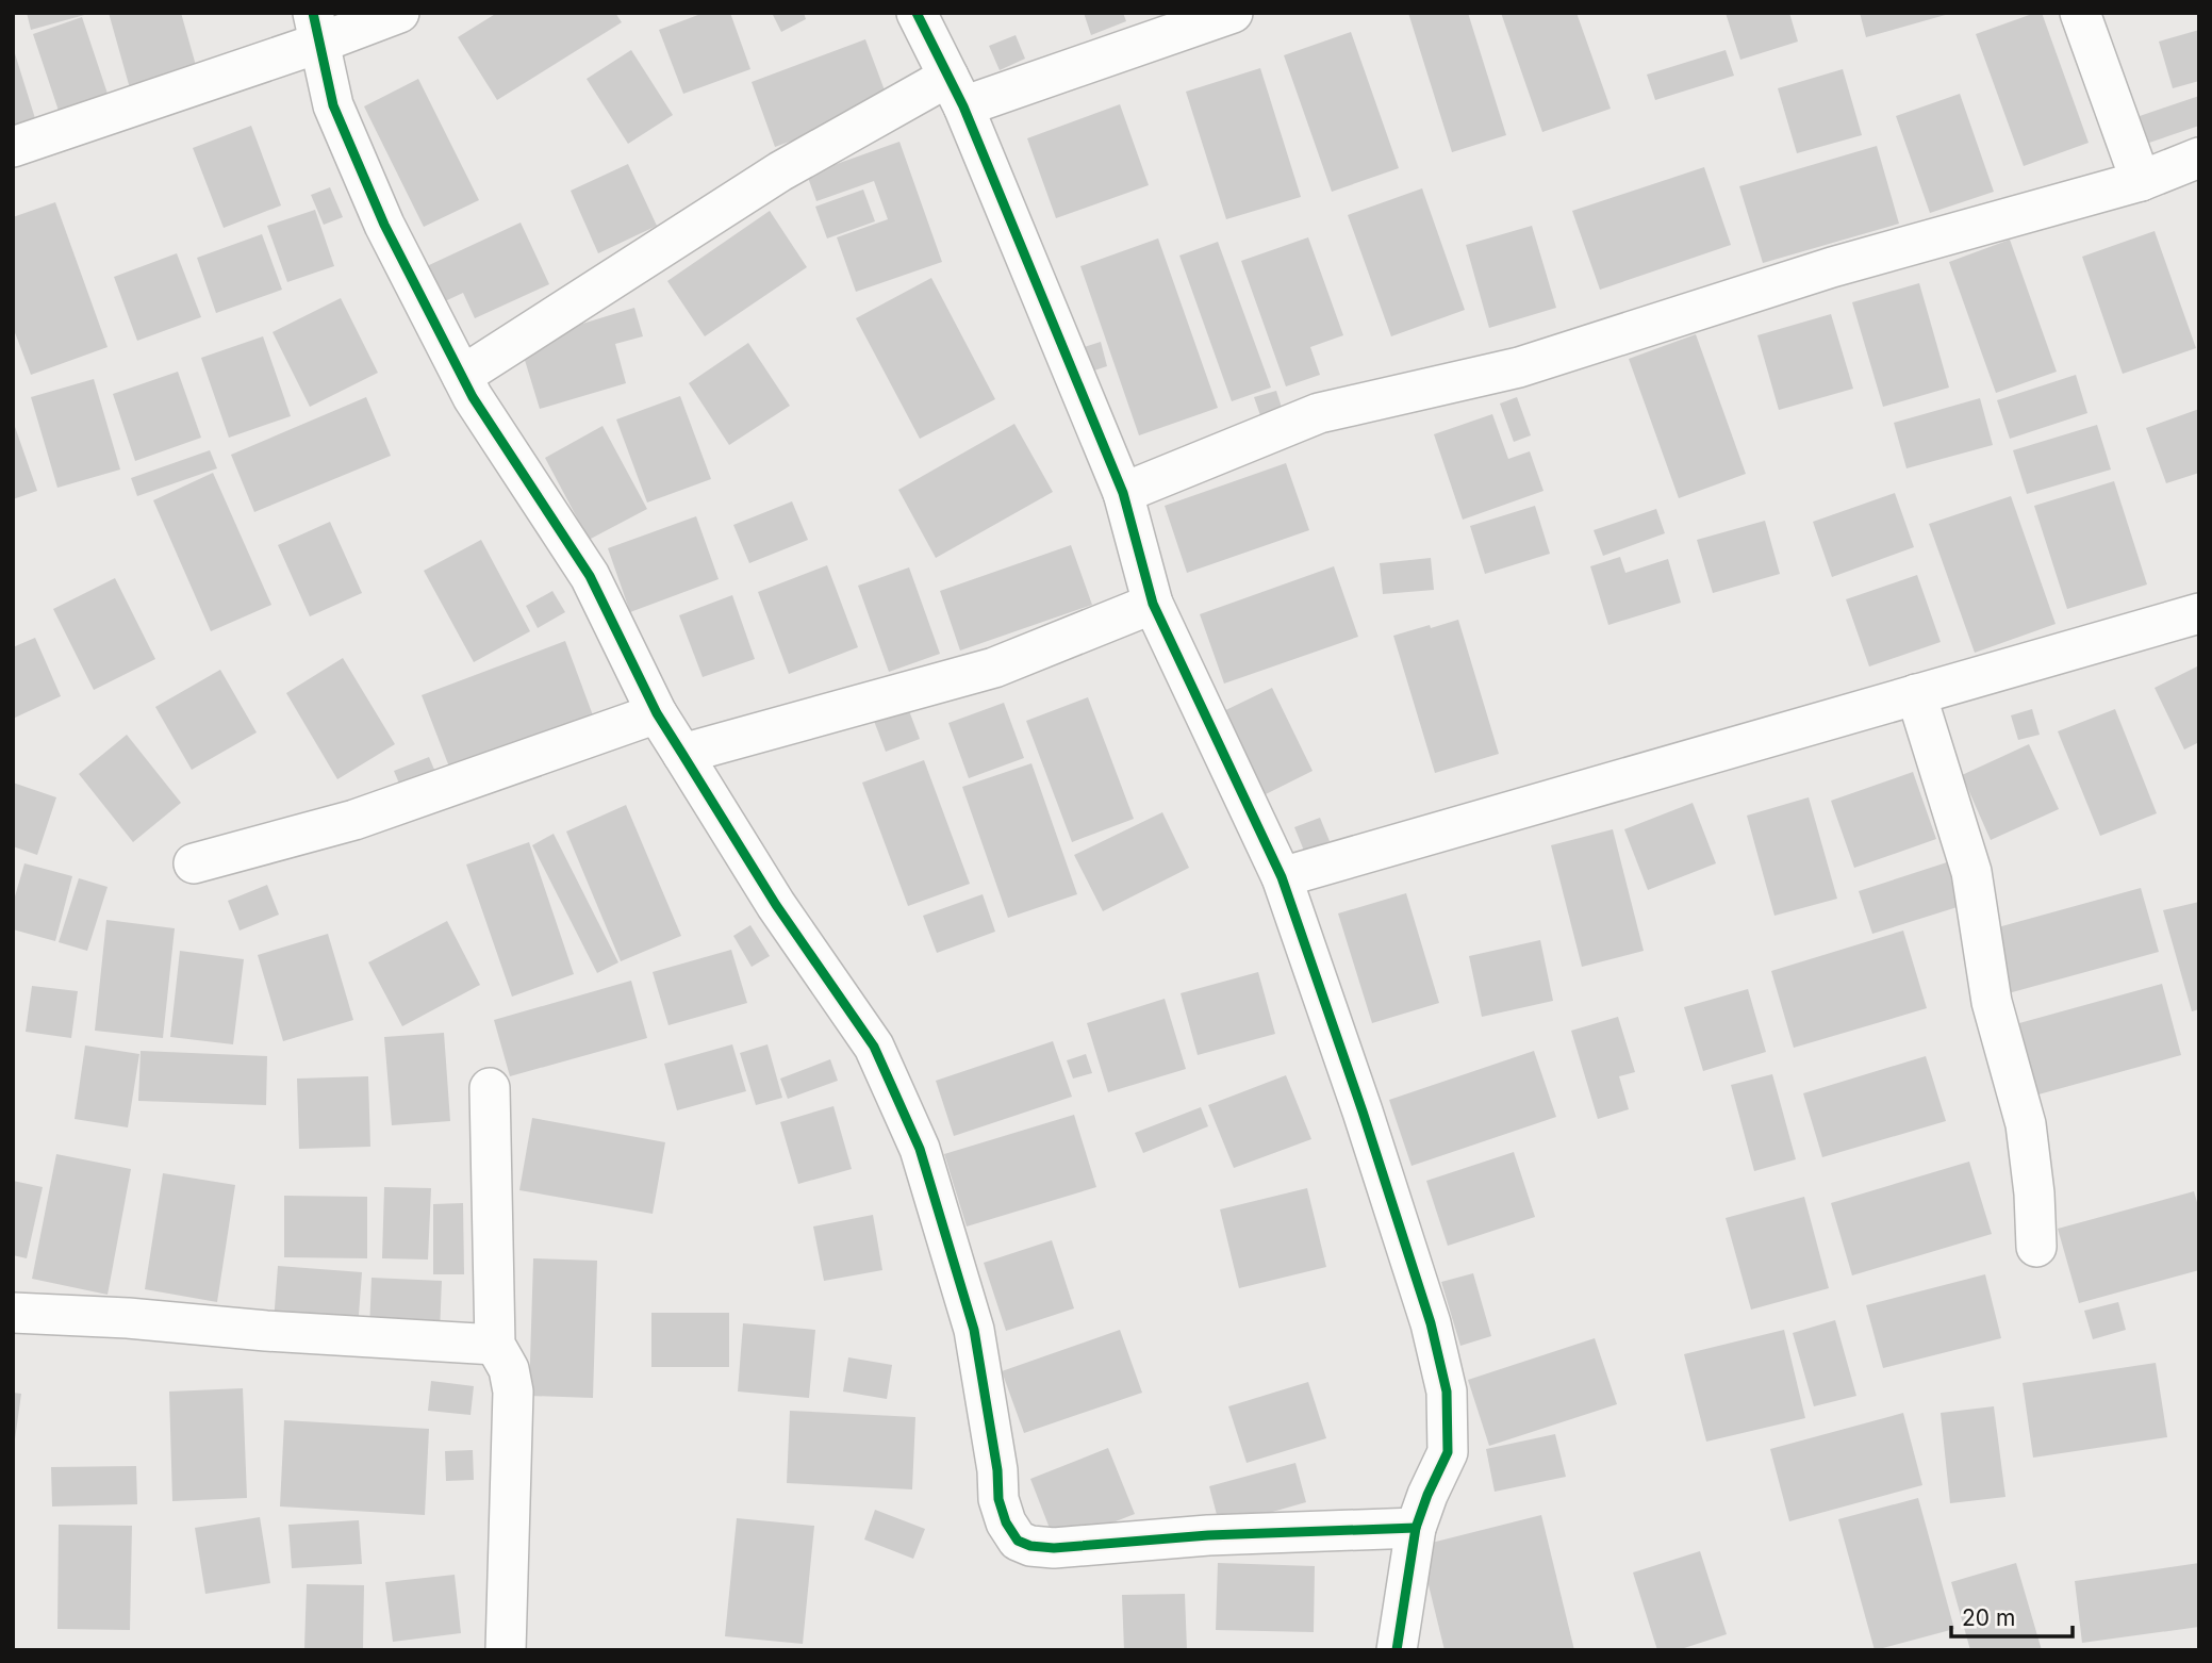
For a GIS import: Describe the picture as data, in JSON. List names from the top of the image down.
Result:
{
  "scale_bar": "20 m"
}
